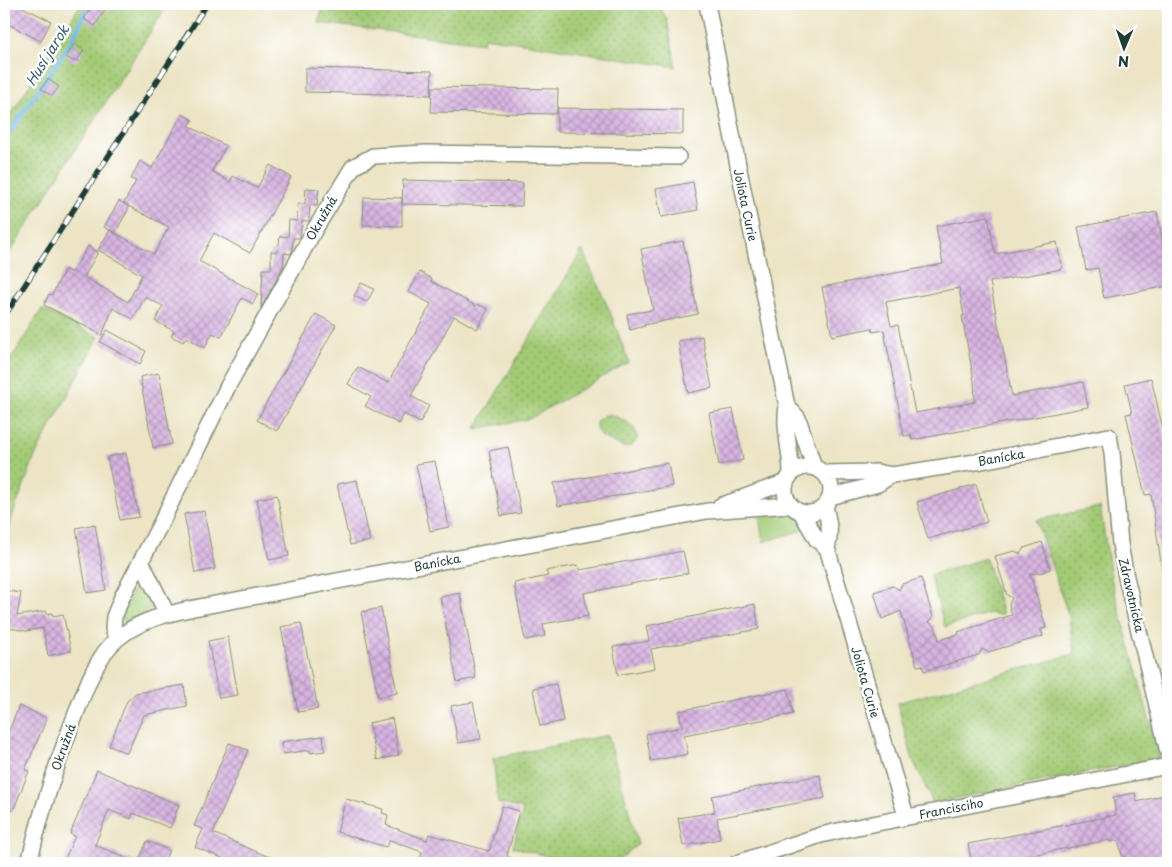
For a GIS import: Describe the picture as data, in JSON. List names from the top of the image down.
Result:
{
  "streets": {
    "street": [
      "Joliota Curie",
      "Okružná",
      "Banícka",
      "Zdravotnícka",
      "Francisciho"
    ]
  },
  "crossings": [
    ["Joliota Curie", "Banícka"],
    ["Joliota Curie", "Francisciho"],
    ["Okružná", "Banícka"],
    ["Banícka", "Zdravotnícka"]
  ],
  "water": ["Husí jarok"],
  "north": "bottom"
}
